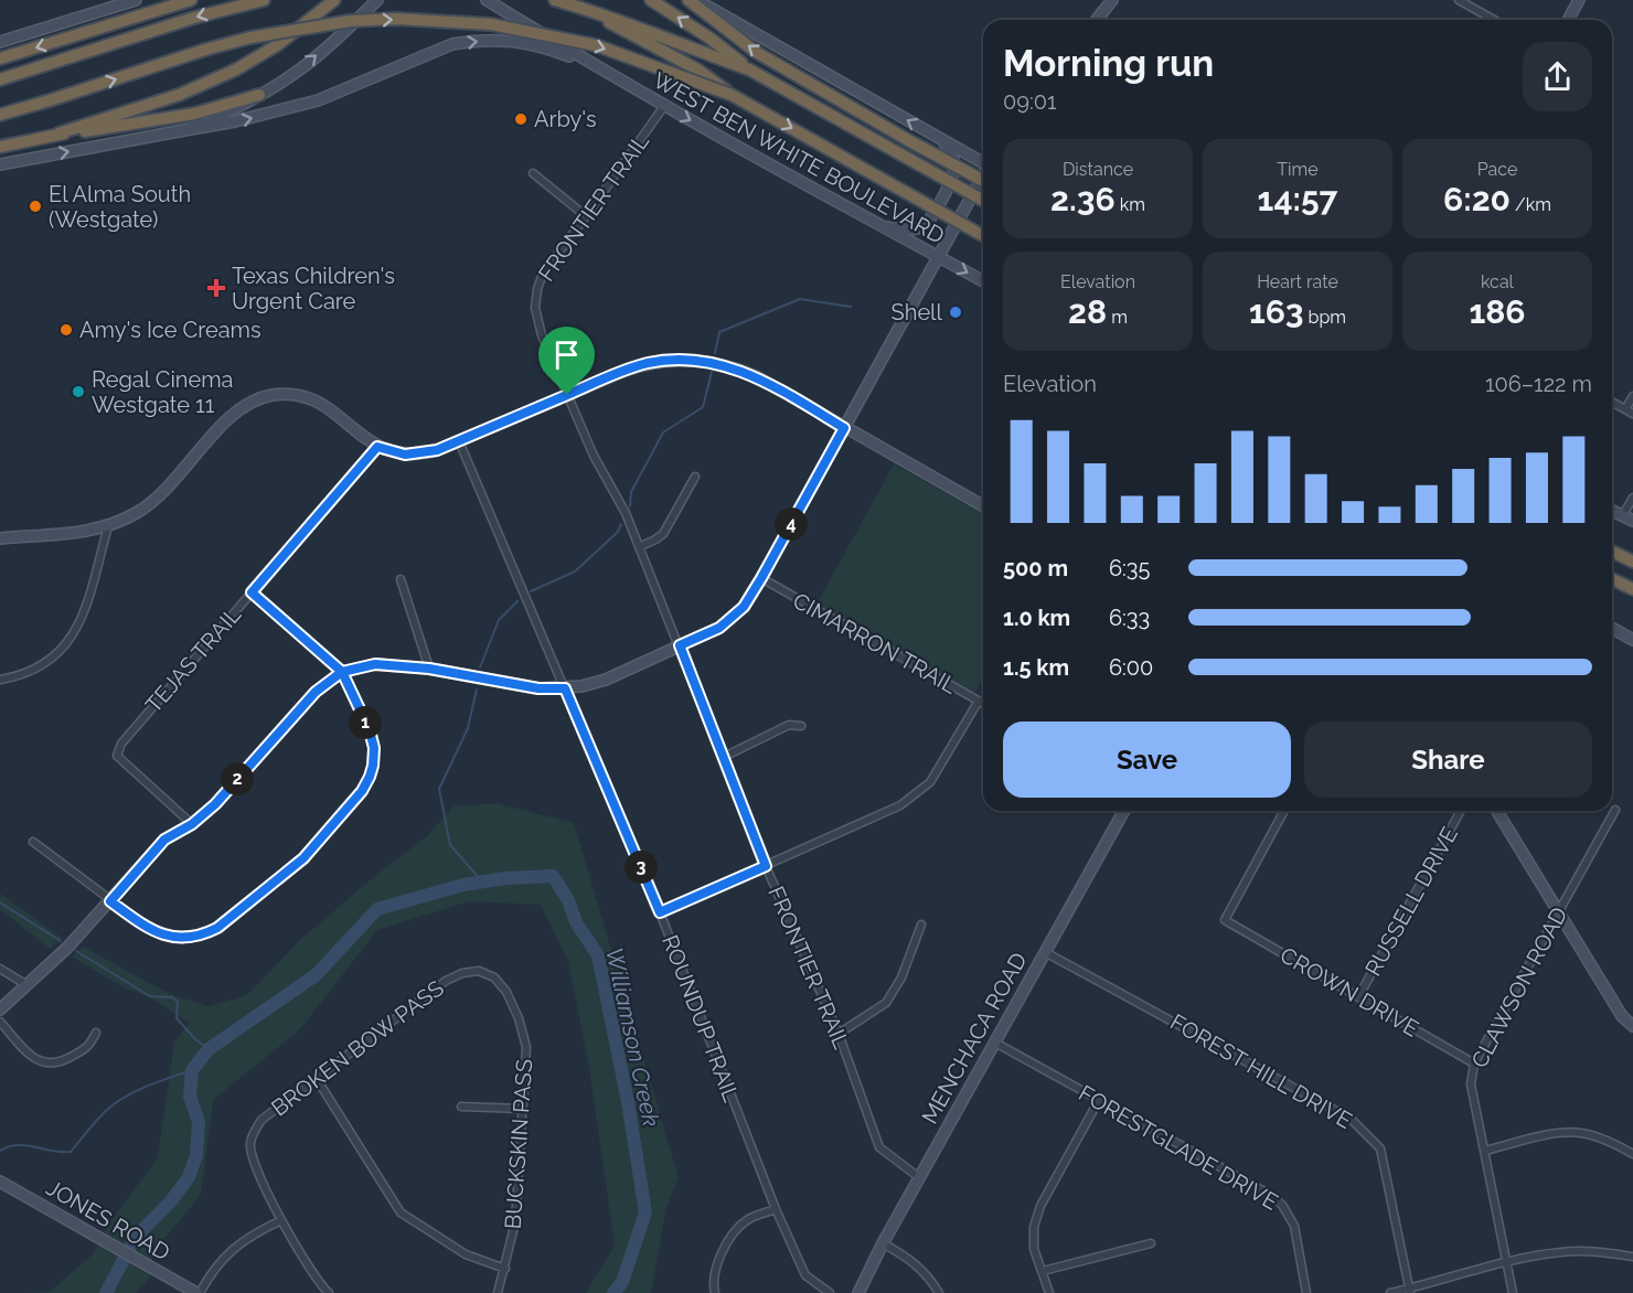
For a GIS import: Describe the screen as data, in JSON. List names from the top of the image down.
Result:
{
  "streets": {
    "street": [
      "WEST BEN WHITE BOULEVARD",
      "FRONTIER TRAIL",
      "CIMARRON TRAIL",
      "TEJAS TRAIL",
      "RUSSELL DRIVE",
      "CLAWSON ROAD",
      "CROWN DRIVE",
      "ROUNDUP TRAIL",
      "MENCHACA ROAD",
      "BROKEN BOW PASS",
      "FOREST HILL DRIVE",
      "BUCKSKIN PASS",
      "FORESTGLADE DRIVE",
      "JONES ROAD"
    ]
  },
  "crossings": [
    ["WEST BEN WHITE BOULEVARD", "FRONTIER TRAIL"],
    ["FRONTIER TRAIL", "MENCHACA ROAD"],
    ["RUSSELL DRIVE", "CROWN DRIVE"],
    ["CLAWSON ROAD", "CROWN DRIVE"],
    ["MENCHACA ROAD", "FOREST HILL DRIVE"],
    ["MENCHACA ROAD", "FORESTGLADE DRIVE"],
    ["BROKEN BOW PASS", "BUCKSKIN PASS"]
  ],
  "one_way": ["WEST BEN WHITE BOULEVARD"],
  "water": ["Williamson Creek"],
  "places": {
    "other": [
      "Arby's",
      "El Alma South (Westgate)",
      "Shell",
      "Amy's Ice Creams",
      "Regal Cinema Westgate 11"
    ],
    "health": ["Texas Children's Urgent Care"]
  },
  "page": {
    "heading": ["Morning run", "09:01"],
    "stats": [
      ["Distance", "2.36 km"],
      ["Time", "14:57"],
      ["Pace", "6:20 /km"],
      ["Elevation", "28 m"],
      ["Heart rate", "163 bpm"],
      ["kcal", "186"]
    ],
    "chart": ["Elevation", "106–122 m"],
    "pins": [
      "4",
      "1",
      "2",
      "3"
    ],
    "list": [
      {
        "name": "500 m",
        "note": "6:35"
      },
      {
        "name": "1.0 km",
        "note": "6:33"
      },
      {
        "name": "1.5 km",
        "note": "6:00"
      }
    ],
    "buttons": ["Save", "Share"]
  }
}
